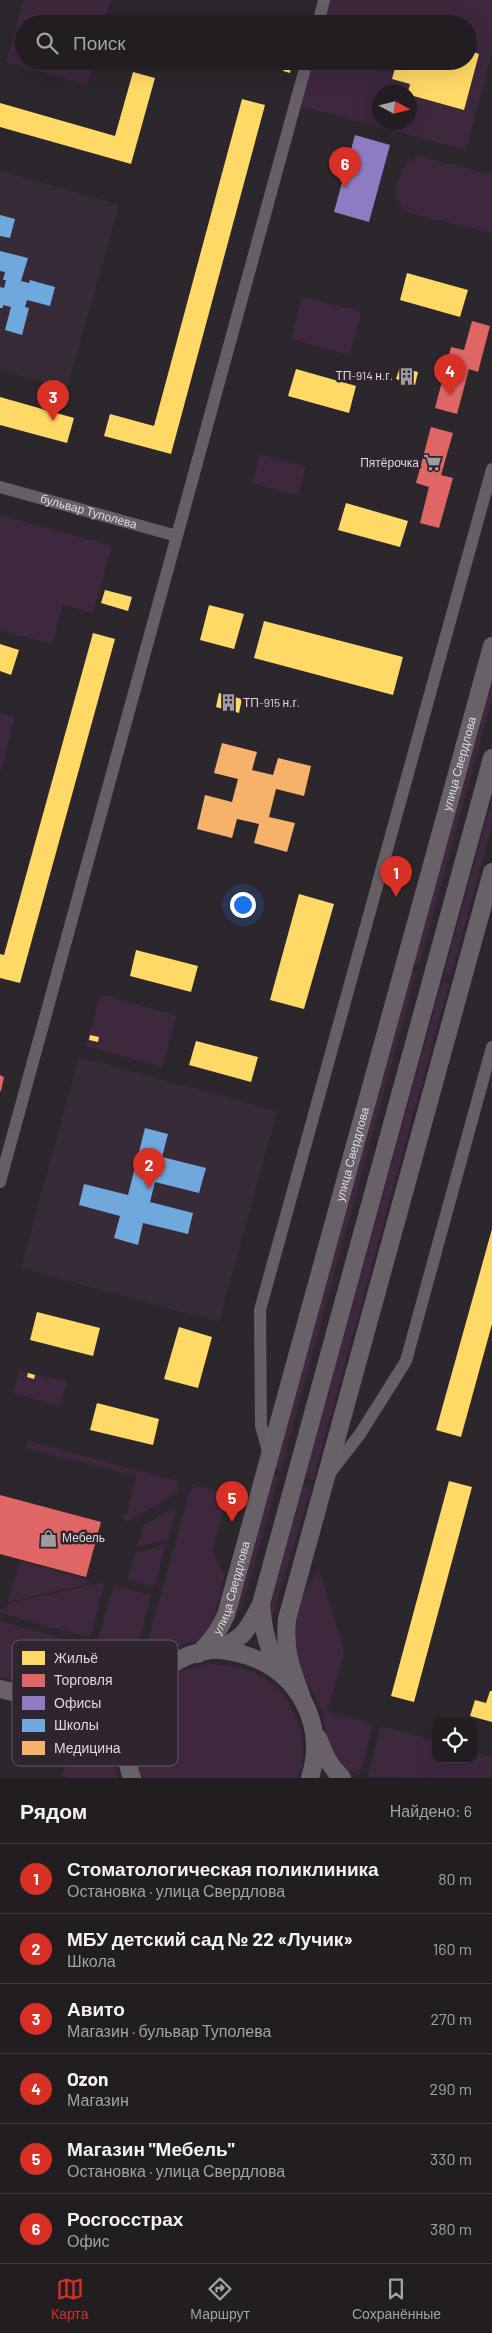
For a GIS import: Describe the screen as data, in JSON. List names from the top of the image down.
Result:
{
  "streets": {
    "main road": ["улица Свердлова"],
    "street": ["бульвар Туполева"]
  },
  "places": {
    "building": ["ТП-914 н.г.", "ТП-915 н.г."],
    "supermarket": ["Пятёрочка"],
    "shop": ["Мебель"]
  },
  "legend": [
    "Жильё",
    "Торговля",
    "Офисы",
    "Школы",
    "Медицина"
  ],
  "north": "right",
  "page": {
    "search": "Поиск",
    "pins": [
      "6",
      "4",
      "3",
      "1",
      "2",
      "5"
    ],
    "heading": ["Рядом", "Найдено: 6"],
    "list": [
      {
        "mark": "1",
        "name": "Стоматологическая поликлиника",
        "note": "Остановка · улица Свердлова",
        "value": "80 m"
      },
      {
        "mark": "2",
        "name": "МБУ детский сад № 22 «Лучик»",
        "note": "Школа",
        "value": "160 m"
      },
      {
        "mark": "3",
        "name": "Авито",
        "note": "Магазин · бульвар Туполева",
        "value": "270 m"
      },
      {
        "mark": "4",
        "name": "Ozon",
        "note": "Магазин",
        "value": "290 m"
      },
      {
        "mark": "5",
        "name": "Магазин \"Мебель\"",
        "note": "Остановка · улица Свердлова",
        "value": "330 m"
      },
      {
        "mark": "6",
        "name": "Росгосстрах",
        "note": "Офис",
        "value": "380 m"
      }
    ],
    "nav": ["Карта", "Маршрут", "Сохранённые"]
  }
}
